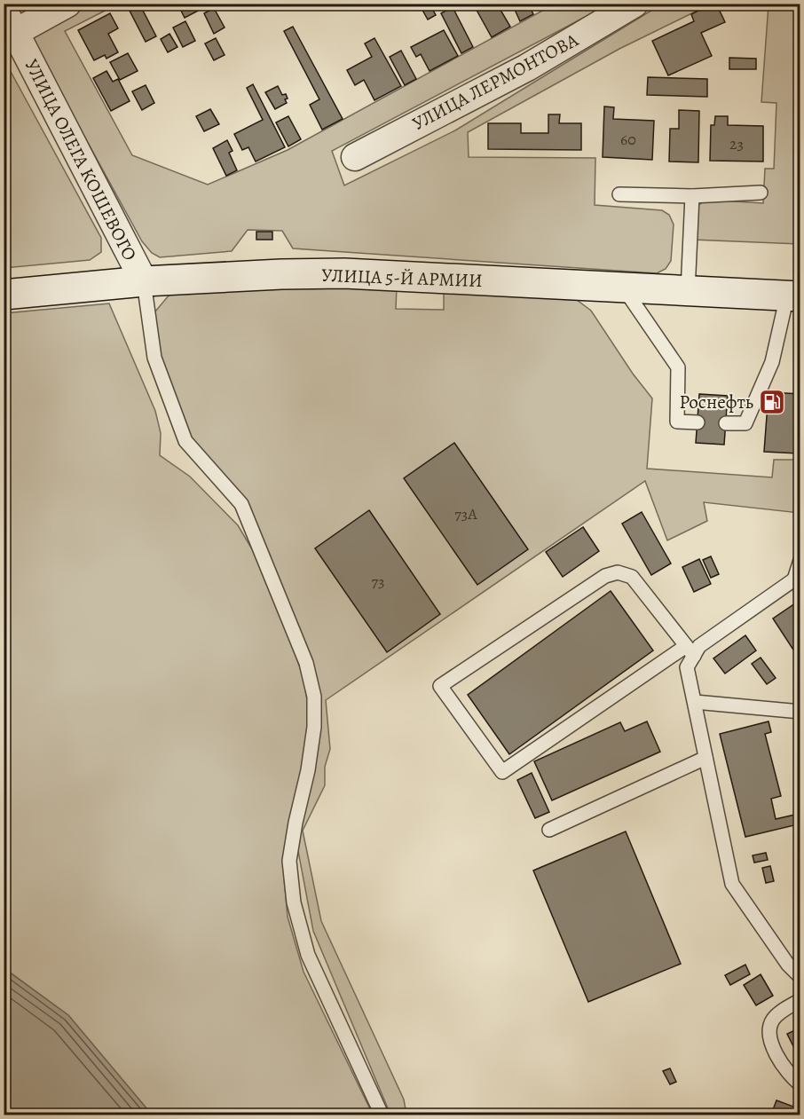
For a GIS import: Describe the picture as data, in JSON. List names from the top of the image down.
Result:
{
  "streets": {
    "street": ["УЛИЦА ЛЕРМОНТОВА", "УЛИЦА ОЛЕГА КОШЕВОГО", "УЛИЦА 5-Й АРМИИ"]
  },
  "crossings": [
    ["УЛИЦА ОЛЕГА КОШЕВОГО", "УЛИЦА 5-Й АРМИИ"]
  ],
  "places": {
    "fuel station": ["Роснефть"]
  },
  "house_numbers": [
    "60",
    "23",
    "73А",
    "73"
  ]
}
